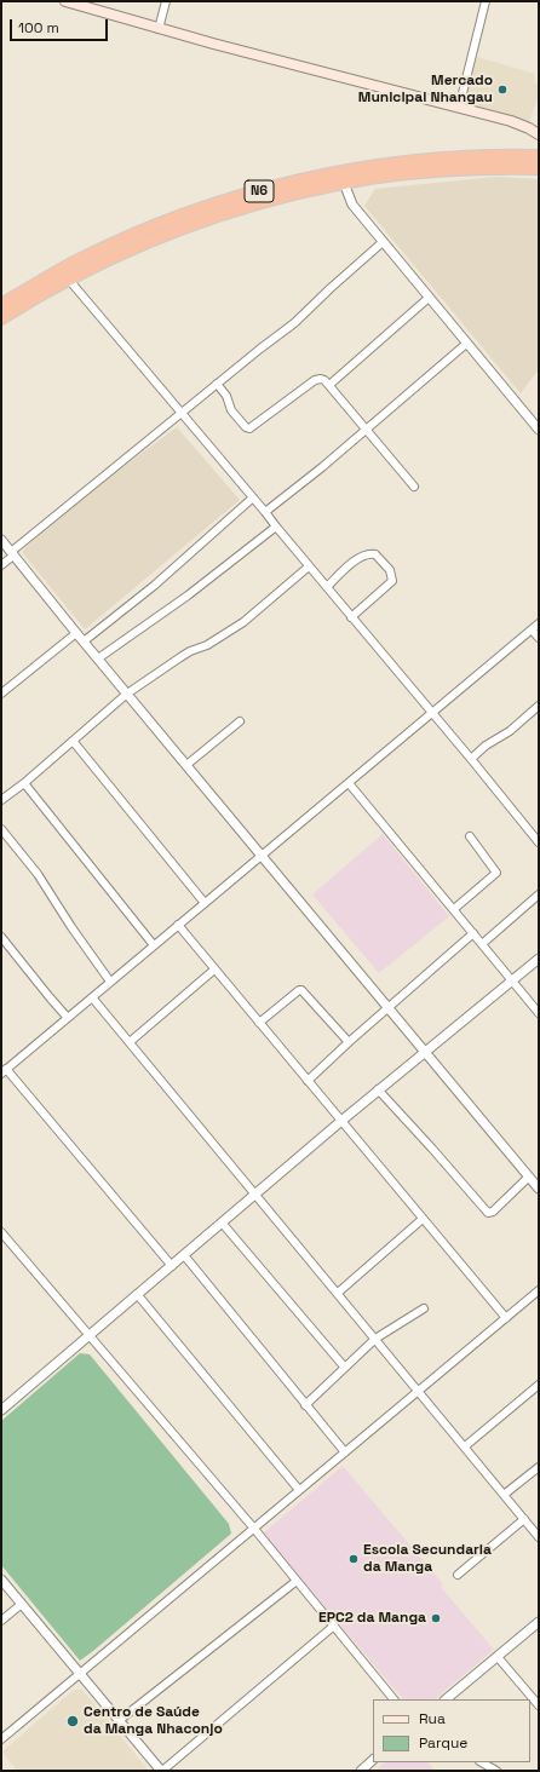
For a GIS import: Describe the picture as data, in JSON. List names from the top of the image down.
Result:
{
  "streets": {
    "highway": ["N6"]
  },
  "places": [
    "Mercado Municipal Nhangau",
    "Escola Secundaria da Manga",
    "EPC2 da Manga",
    "Centro de Saúde da Manga Nhaconjo"
  ],
  "legend": ["Rua", "Parque"],
  "scale_bar": "100 m"
}
